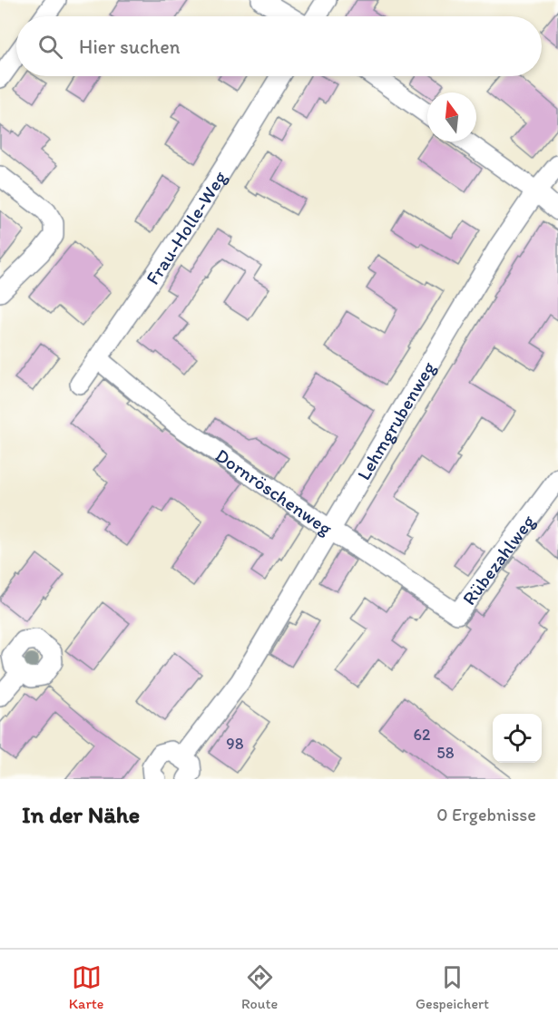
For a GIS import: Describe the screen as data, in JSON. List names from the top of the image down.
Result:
{
  "streets": {
    "street": [
      "Frau-Holle-Weg",
      "Lehmgrubenweg",
      "Dornröschenweg",
      "Rübezahlweg"
    ]
  },
  "crossings": [
    ["Frau-Holle-Weg", "Dornröschenweg"],
    ["Lehmgrubenweg", "Dornröschenweg"],
    ["Dornröschenweg", "Rübezahlweg"]
  ],
  "house_numbers": ["62", "98", "58"],
  "north": "top",
  "page": {
    "search": "Hier suchen",
    "heading": ["In der Nähe", "0 Ergebnisse"],
    "nav": ["Karte", "Route", "Gespeichert"]
  }
}
